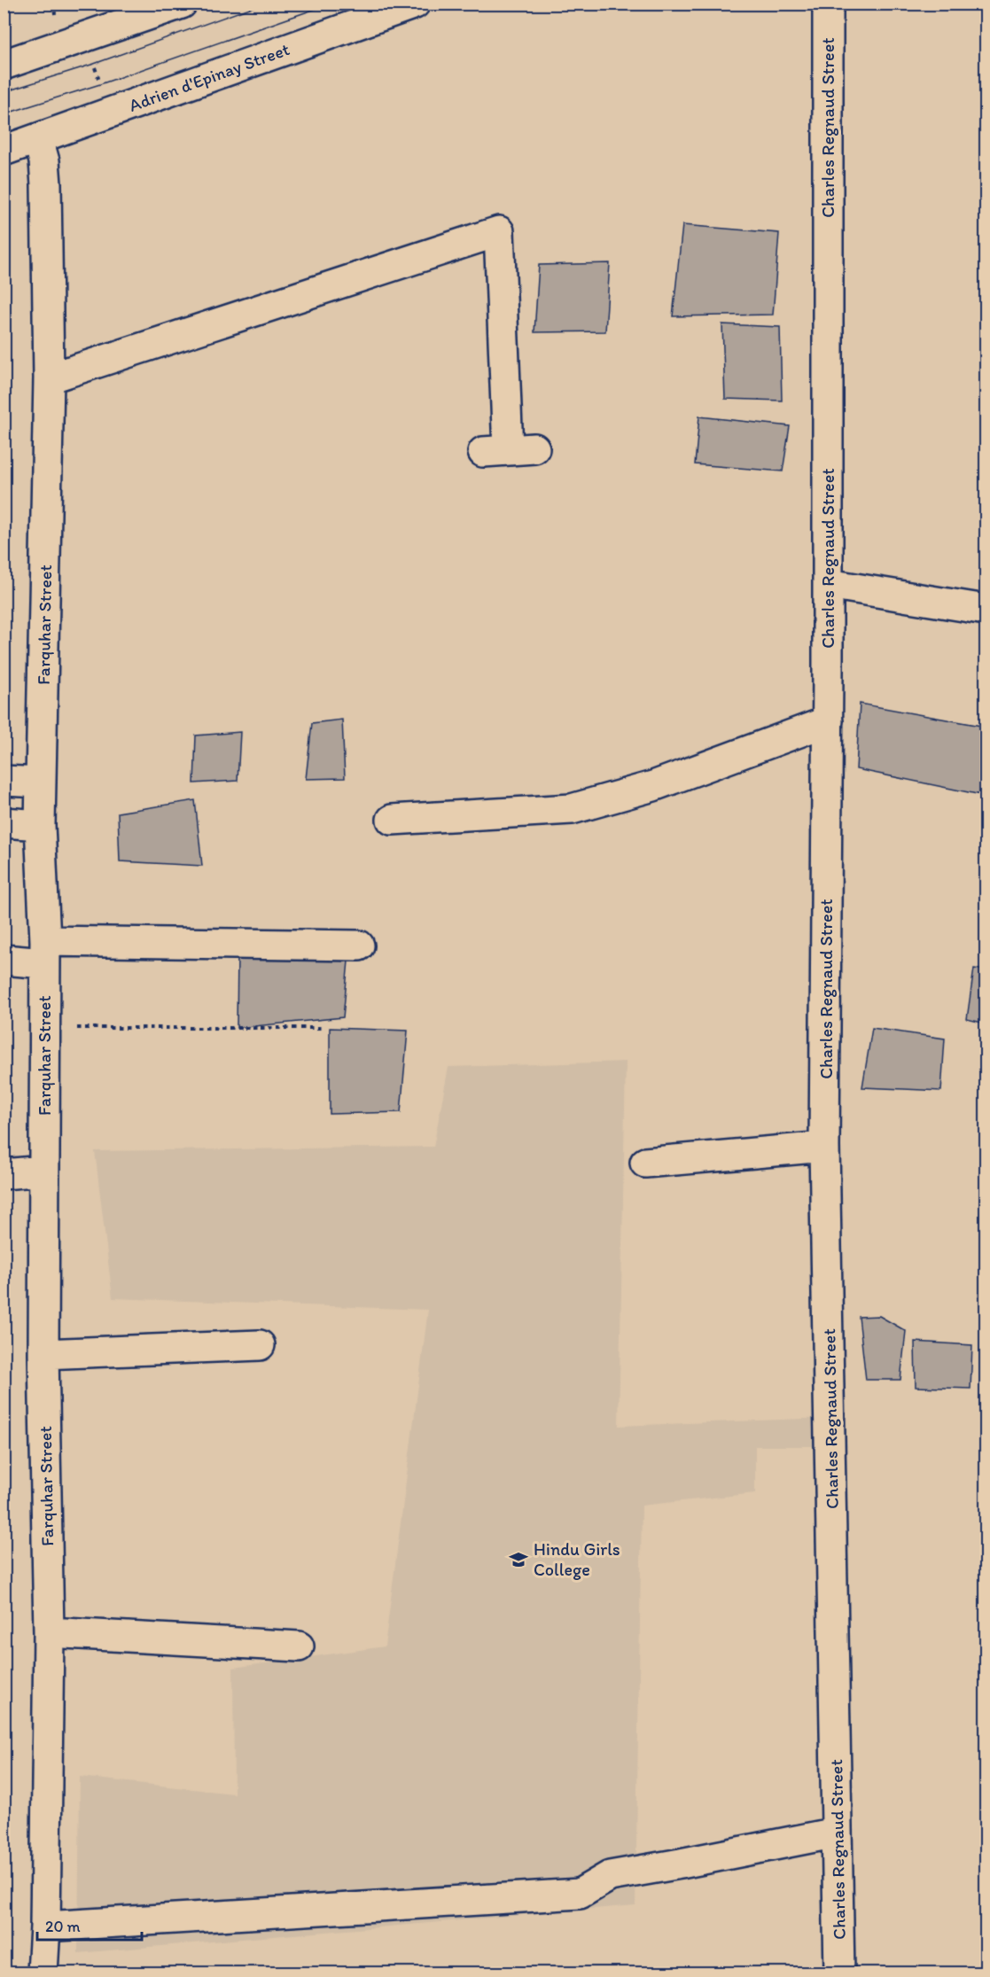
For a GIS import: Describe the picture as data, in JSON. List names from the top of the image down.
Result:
{
  "streets": {
    "street": ["Adrien d'Epinay Street", "Charles Regnaud Street", "Farquhar Street"]
  },
  "crossings": [
    ["Adrien d'Epinay Street", "Farquhar Street"]
  ],
  "places": {
    "school or university": ["Hindu Girls College"]
  },
  "scale_bar": "20 m"
}
